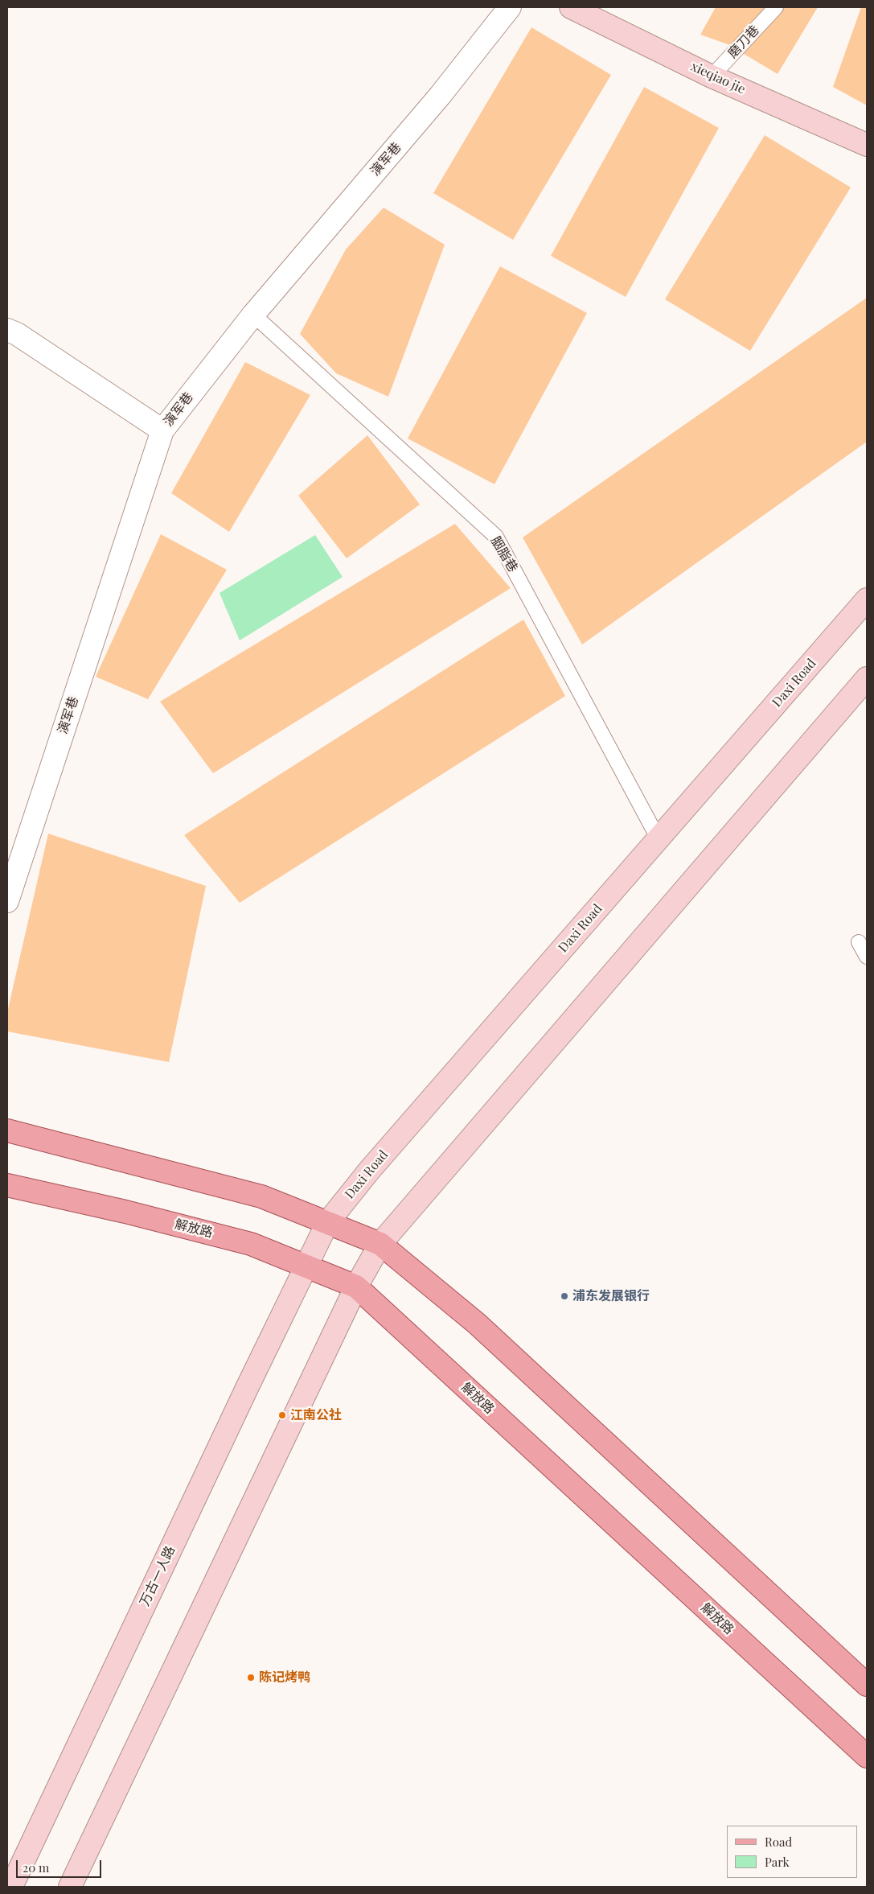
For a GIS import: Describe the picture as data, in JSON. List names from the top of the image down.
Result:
{
  "streets": {
    "main road": ["解放路"],
    "street": [
      "xieqiao jie",
      "演军巷",
      "Daxi Road",
      "万古一人路"
    ],
    "lane": ["磨刀巷", "胭脂巷"]
  },
  "crossings": [
    ["磨刀巷", "xieqiao jie"],
    ["演军巷", "胭脂巷"],
    ["胭脂巷", "Daxi Road"],
    ["Daxi Road", "解放路"],
    ["Daxi Road", "万古一人路"],
    ["解放路", "万古一人路"]
  ],
  "places": ["浦东发展银行", "江南公社", "陈记烤鸭"],
  "legend": ["Road", "Park"],
  "scale_bar": "20 m"
}
